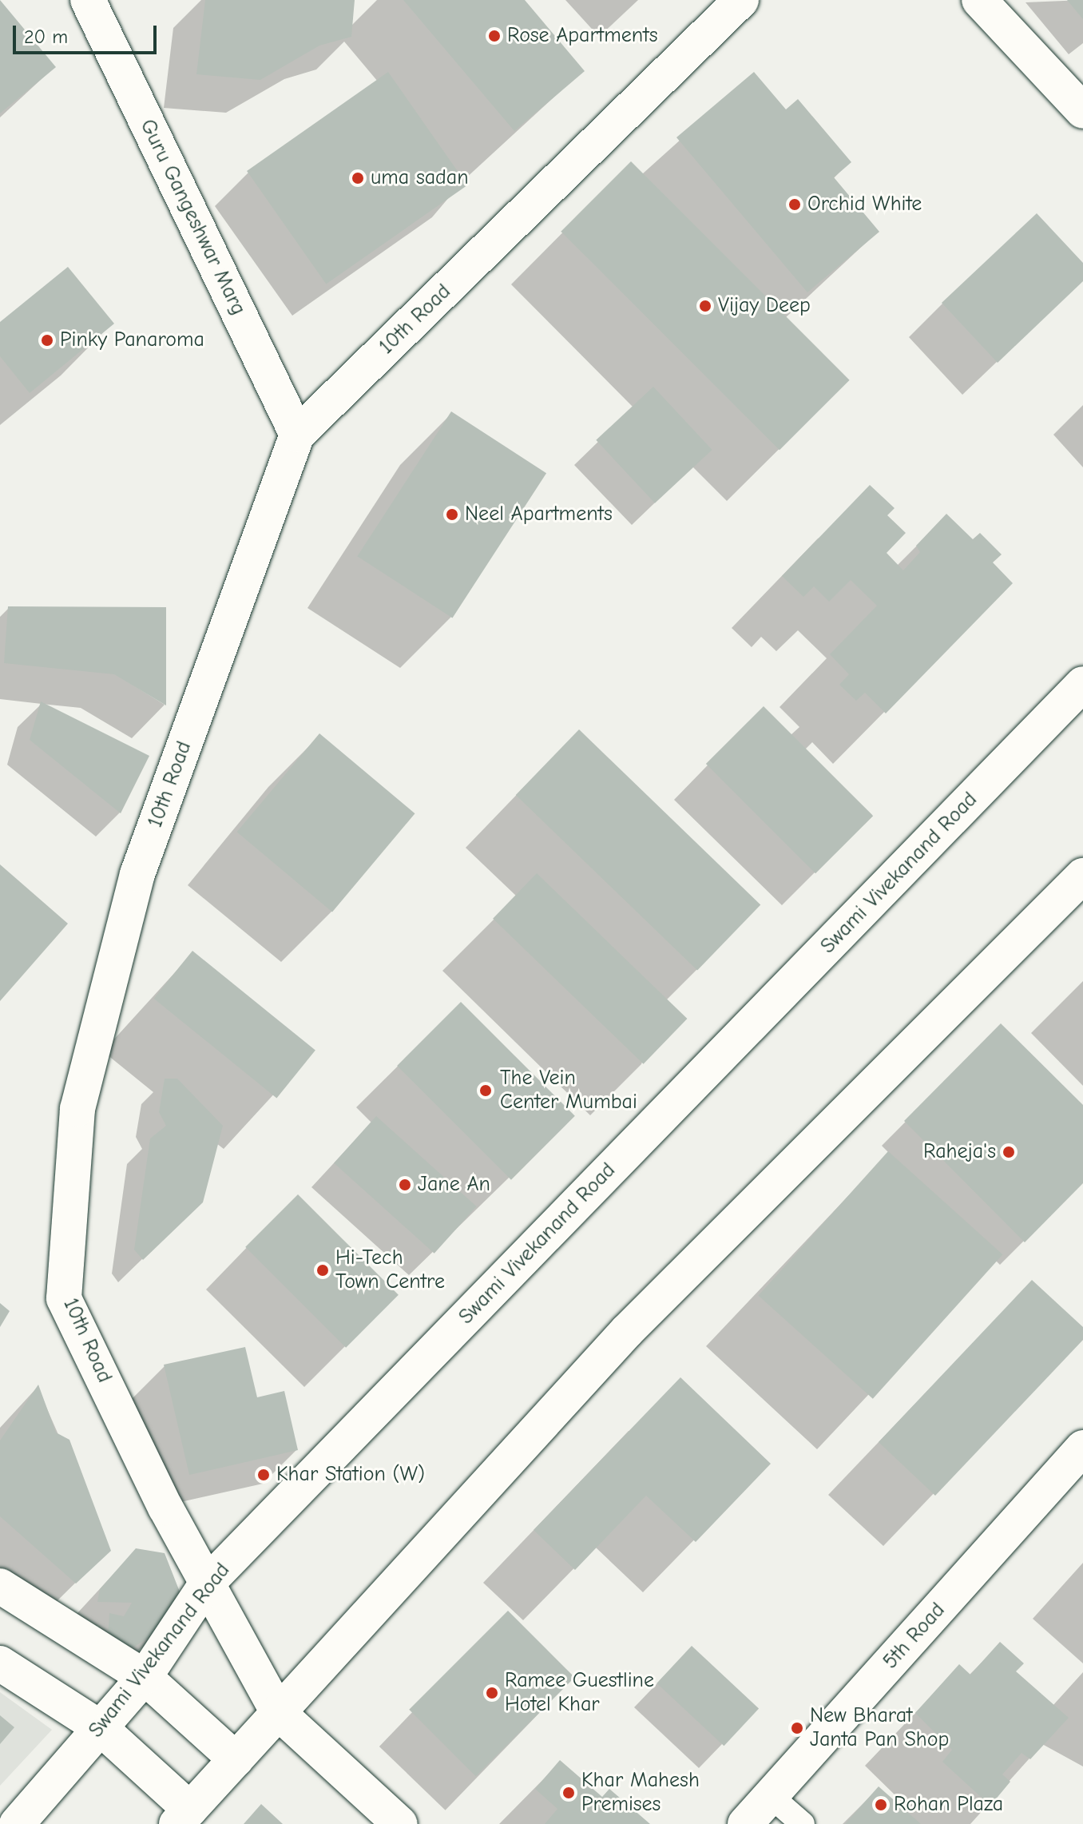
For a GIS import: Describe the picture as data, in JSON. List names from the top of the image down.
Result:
{
  "streets": {
    "street": [
      "Guru Gangeshwar Marg",
      "10th Road",
      "Swami Vivekanand Road",
      "5th Road"
    ]
  },
  "crossings": [
    ["Guru Gangeshwar Marg", "10th Road"],
    ["10th Road", "Swami Vivekanand Road"]
  ],
  "places": [
    "Rose Apartments",
    "uma sadan",
    "Orchid White",
    "Vijay Deep",
    "Pinky Panaroma",
    "Neel Apartments",
    "The Vein Center Mumbai",
    "Raheja's",
    "Jane An",
    "Hi-Tech Town Centre",
    "Khar Station (W)",
    "Ramee Guestline Hotel Khar",
    "New Bharat Janta Pan Shop",
    "Khar Mahesh Premises",
    "Rohan Plaza"
  ],
  "scale_bar": "20 m"
}
